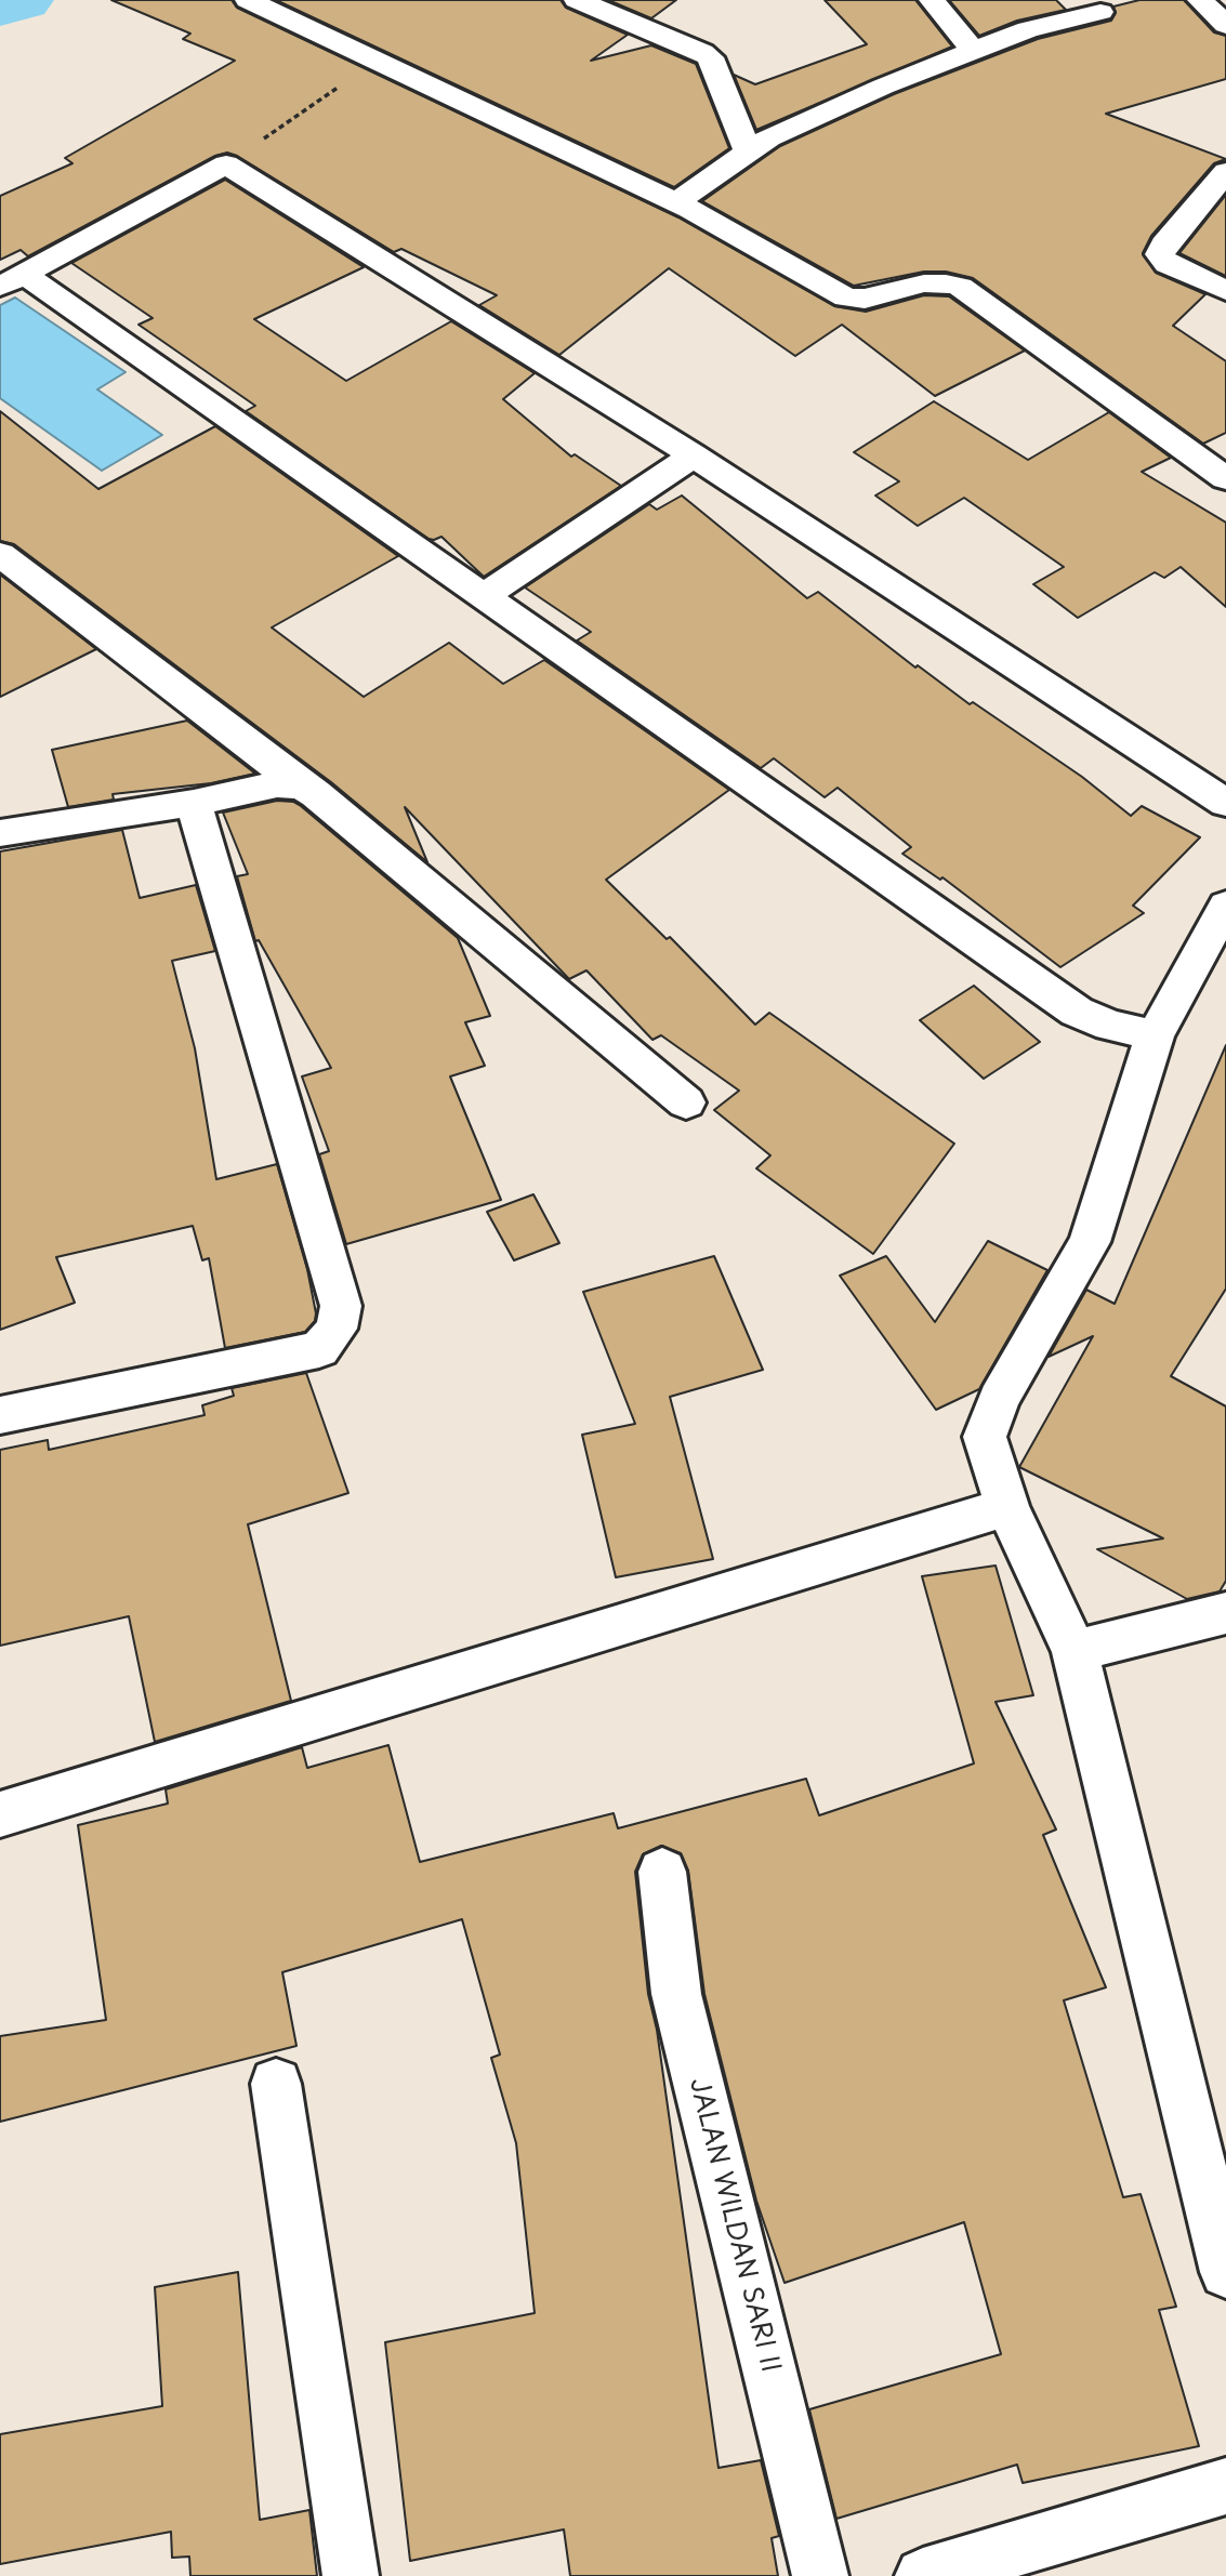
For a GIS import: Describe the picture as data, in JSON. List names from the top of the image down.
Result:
{
  "streets": {
    "street": ["JALAN WILDAN SARI II"]
  }
}
